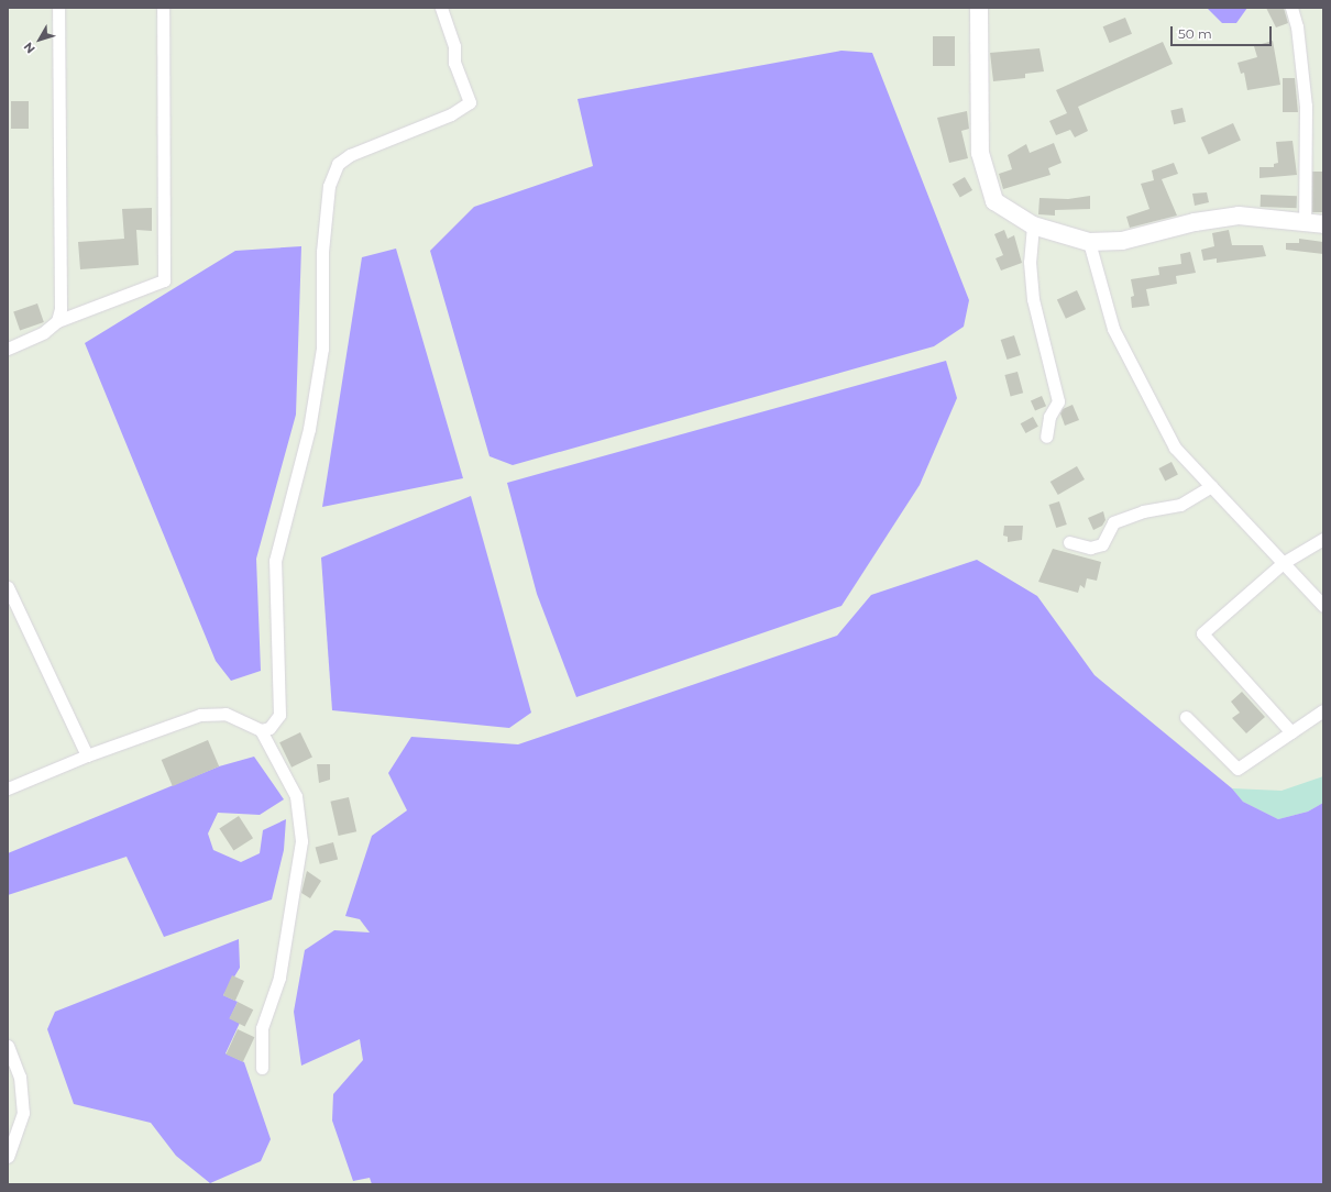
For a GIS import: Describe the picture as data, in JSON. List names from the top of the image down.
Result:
{
  "scale_bar": "50 m",
  "north": "bottom left"
}
